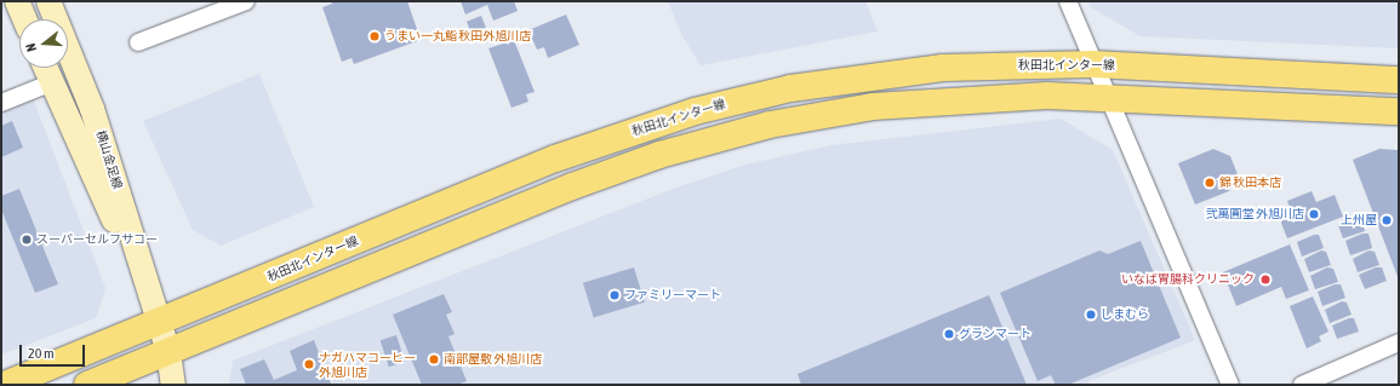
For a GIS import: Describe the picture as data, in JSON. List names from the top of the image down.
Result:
{
  "streets": {
    "main road": ["秋田北インター線"],
    "street": ["横山金足線"]
  },
  "crossings": [
    ["秋田北インター線", "横山金足線"]
  ],
  "places": [
    "うまい一丸鮨 秋田外旭川店",
    "錦 秋田本店",
    "弐萬圓堂 外旭川店",
    "上州屋",
    "スーパーセルフサコー",
    "いなば胃腸科クリニック",
    "ファミリーマート",
    "しまむら",
    "グランマート",
    "南部屋敷 外旭川店",
    "ナガハマコーヒー 外旭川店"
  ],
  "scale_bar": "20 m",
  "north": "left"
}
